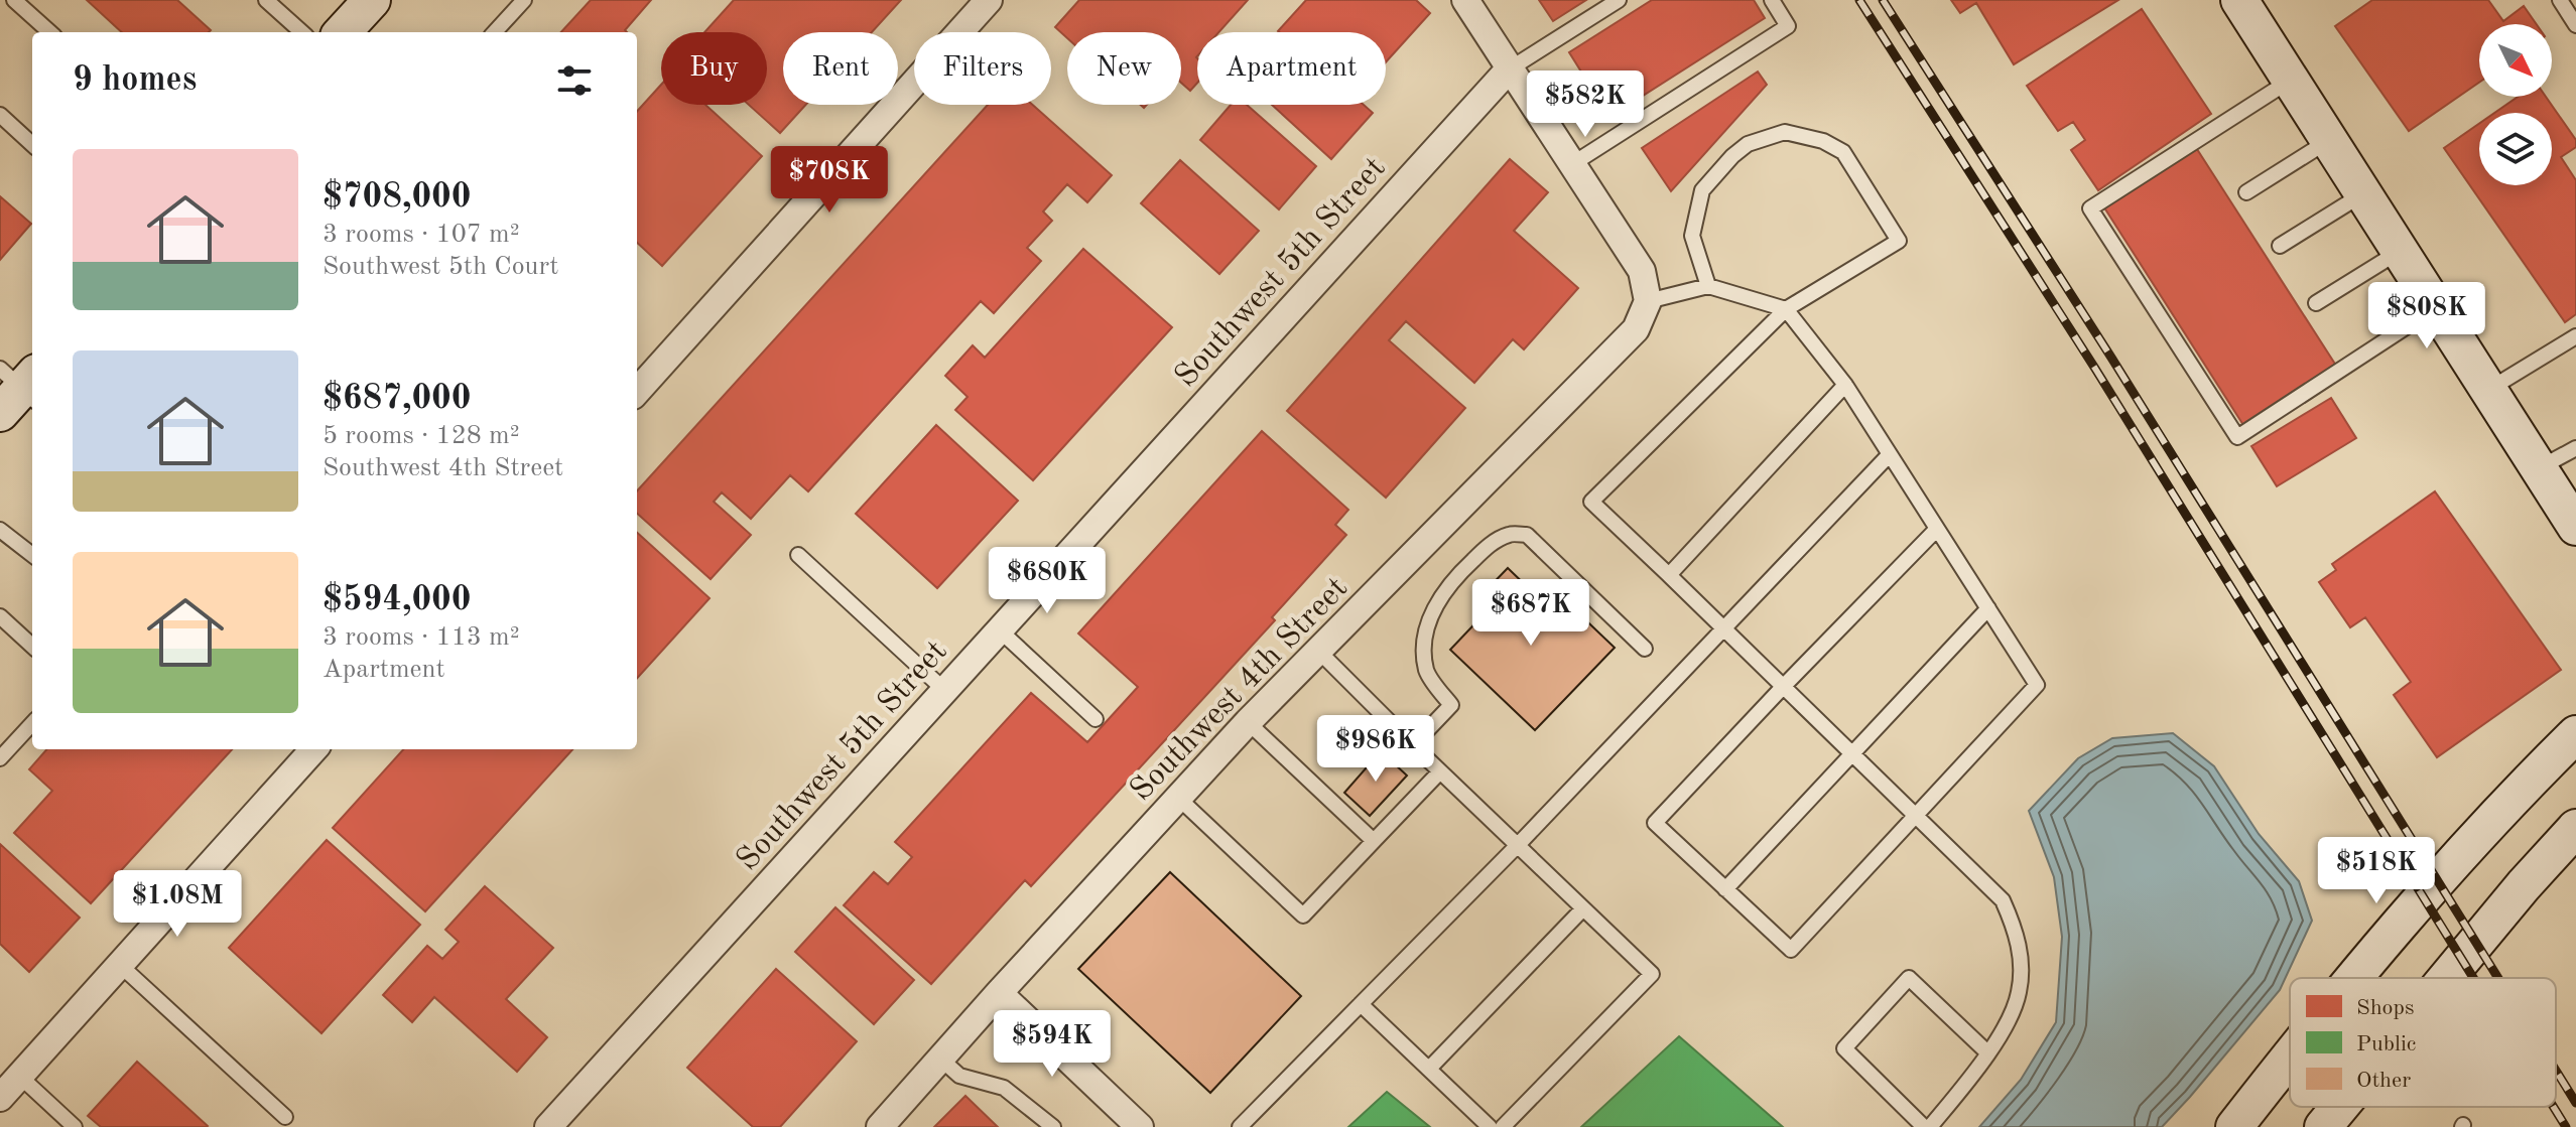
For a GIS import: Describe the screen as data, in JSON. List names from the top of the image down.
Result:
{
  "streets": {
    "street": ["Southwest 5th Street", "Southwest 4th Street"]
  },
  "legend": ["Shops", "Public", "Other"],
  "north": "bottom right",
  "page": {
    "chip": [
      "Buy",
      "Rent",
      "Filters",
      "New",
      "Apartment"
    ],
    "heading": "9 homes",
    "price": [
      "$582K",
      "$708K",
      "$808K",
      "$680K",
      "$687K",
      "$986K",
      "$518K",
      "$1.08M",
      "$594K"
    ],
    "list": [
      {
        "name": "$708,000",
        "note": "3 rooms · 107 m² · Southwest 5th Court"
      },
      {
        "name": "$687,000",
        "note": "5 rooms · 128 m² · Southwest 4th Street"
      },
      {
        "name": "$594,000",
        "note": "3 rooms · 113 m² · Apartment"
      }
    ]
  }
}
